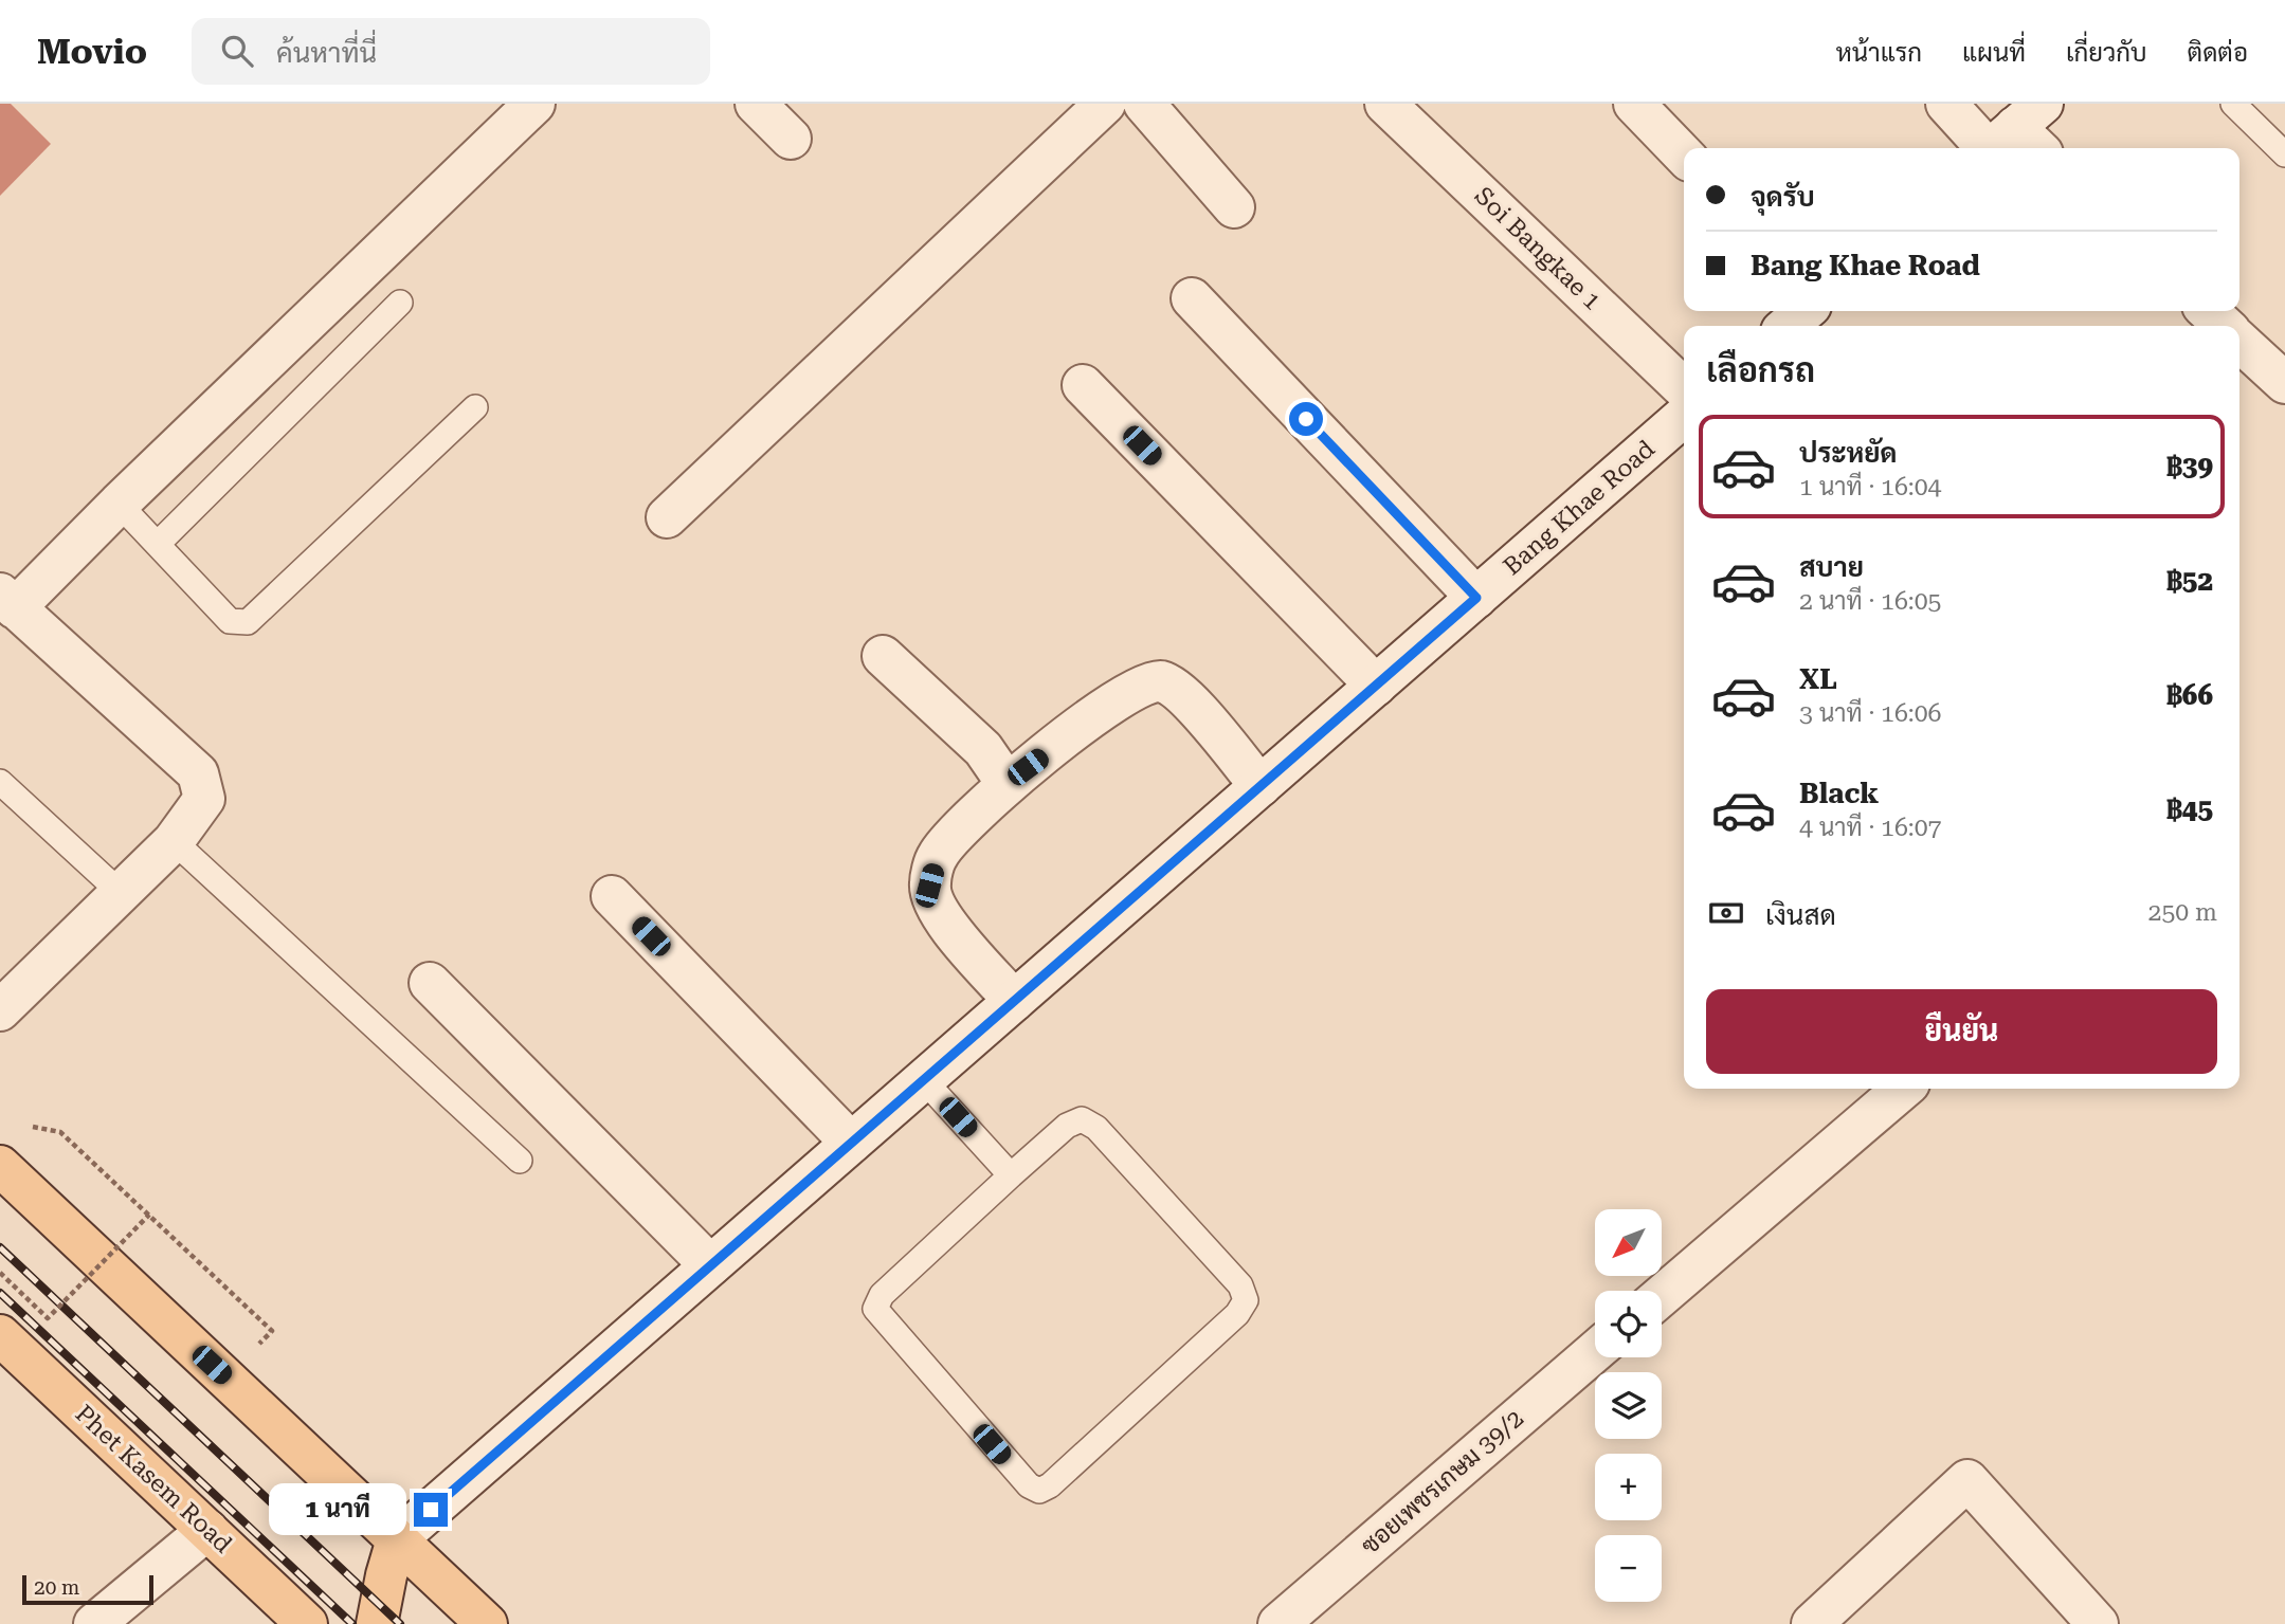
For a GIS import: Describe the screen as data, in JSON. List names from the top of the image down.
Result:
{
  "streets": {
    "main road": ["Phet Kasem Road"],
    "street": ["Soi Bangkae 1", "Bang Khae Road", "ซอยเพชรเกษม 39/2"]
  },
  "scale_bar": "20 m",
  "north": "bottom left",
  "page": {
    "header": "Movio",
    "search": "ค้นหาที่นี่",
    "nav": [
      "หน้าแรก",
      "แผนที่",
      "เกี่ยวกับ",
      "ติดต่อ"
    ],
    "banner": ["จุดรับ", "Bang Khae Road"],
    "heading": "เลือกรถ",
    "list": [
      {
        "name": "ประหยัด",
        "note": "1 นาที · 16:04",
        "value": "฿39"
      },
      {
        "name": "สบาย",
        "note": "2 นาที · 16:05",
        "value": "฿52"
      },
      {
        "name": "XL",
        "note": "3 นาที · 16:06",
        "value": "฿66"
      },
      {
        "name": "Black",
        "note": "4 นาที · 16:07",
        "value": "฿45"
      }
    ],
    "pay": ["เงินสด", "250 m"],
    "buttons": "ยืนยัน",
    "map_buttons": ["+", "−"],
    "bubble": "1 นาที",
    "scale": "20 m"
  }
}
